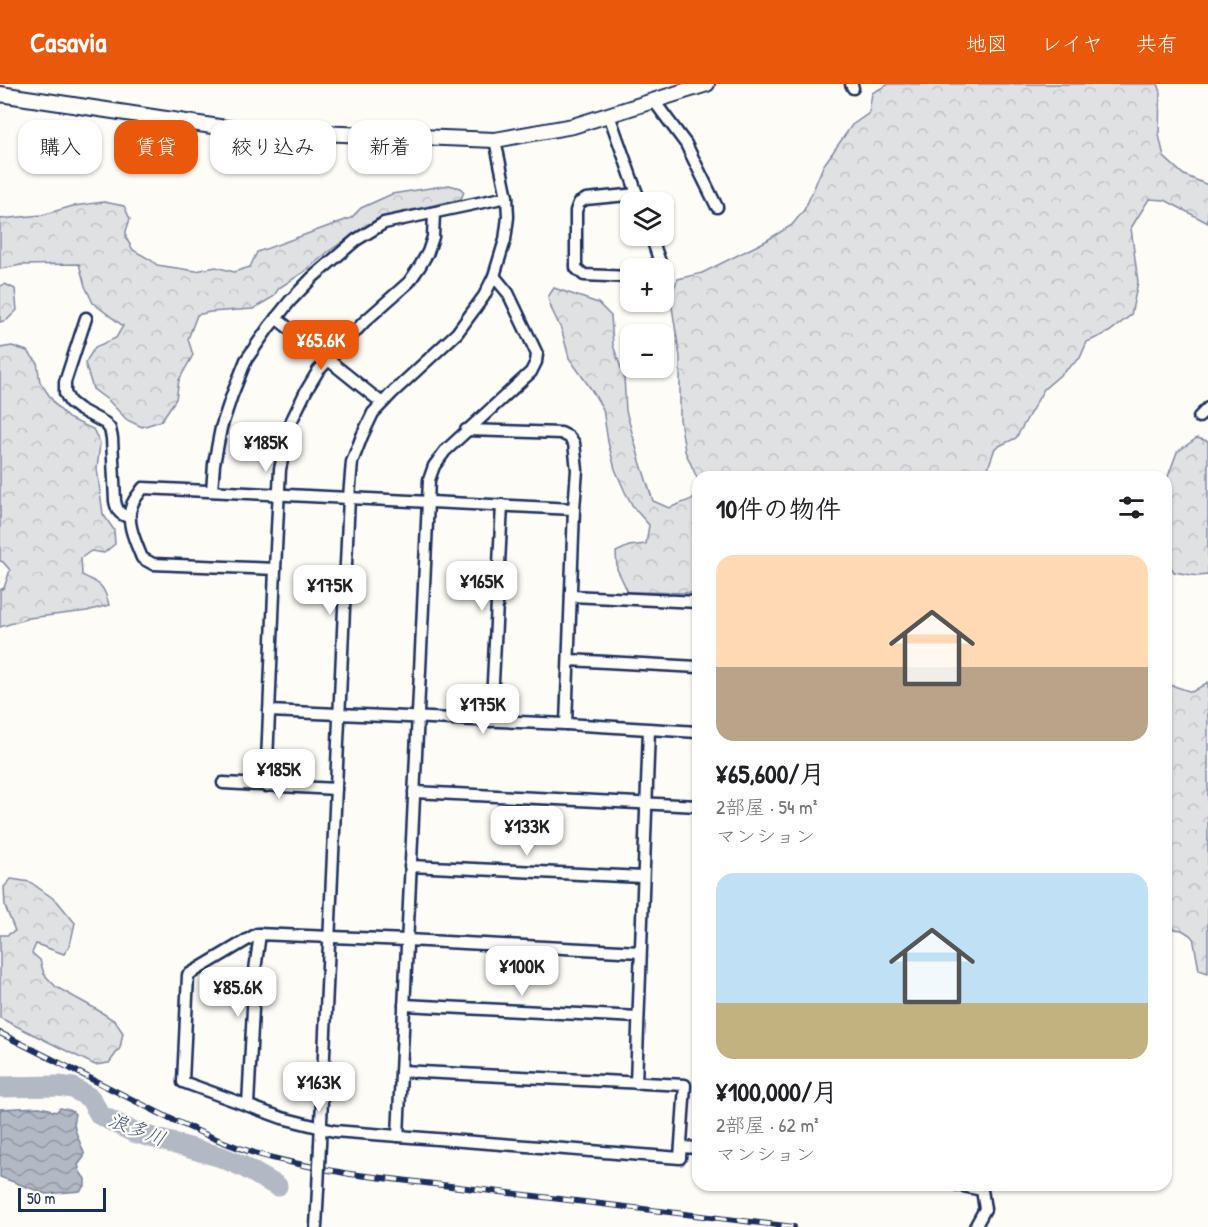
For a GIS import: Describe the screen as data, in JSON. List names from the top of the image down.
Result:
{
  "water": ["浪多川"],
  "scale_bar": "50 m",
  "page": {
    "header": "Casavia",
    "nav": ["地図", "レイヤ", "共有"],
    "chip": [
      "購入",
      "賃貸",
      "絞り込み",
      "新着"
    ],
    "map_buttons": ["+", "−"],
    "price": [
      "¥65.6K",
      "¥185K",
      "¥165K",
      "¥175K",
      "¥175K",
      "¥185K",
      "¥133K",
      "¥100K",
      "¥85.6K",
      "¥163K"
    ],
    "heading": "10件の物件",
    "list": [
      {
        "name": "¥65,600/月",
        "note": "2部屋 · 54 m² · マンション"
      },
      {
        "name": "¥100,000/月",
        "note": "2部屋 · 62 m² · マンション"
      }
    ],
    "scale": "50 m"
  }
}
